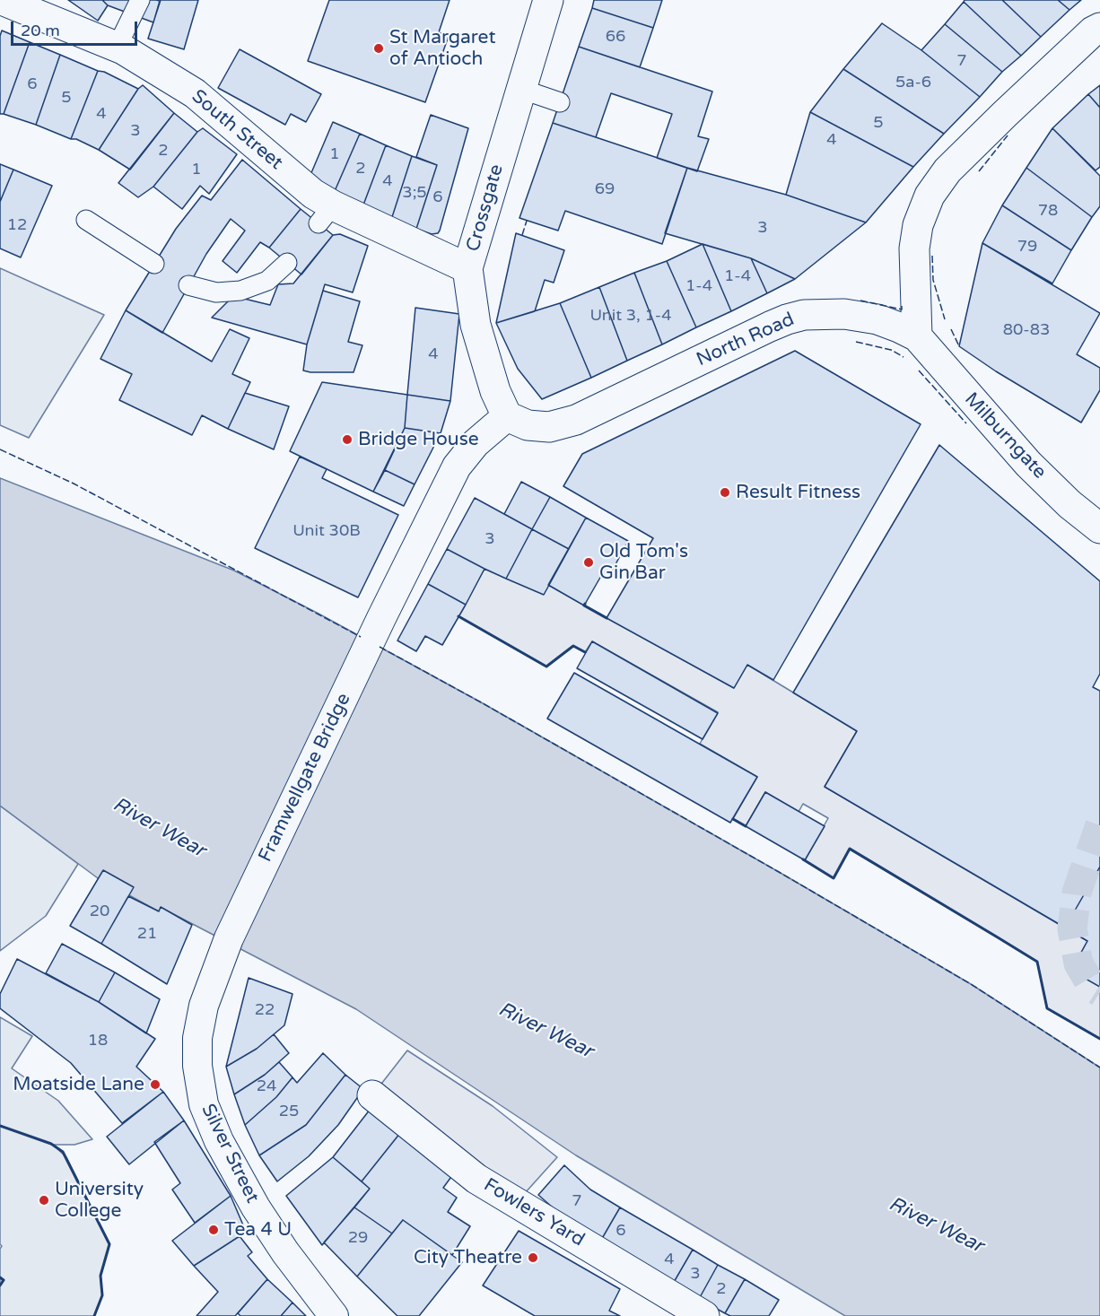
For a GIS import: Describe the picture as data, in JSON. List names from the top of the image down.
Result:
{
  "streets": {
    "street": [
      "South Street",
      "Crossgate",
      "North Road",
      "Milburngate",
      "Framwellgate Bridge",
      "Silver Street",
      "Fowlers Yard"
    ]
  },
  "crossings": [
    ["South Street", "Crossgate"],
    ["Crossgate", "North Road"],
    ["Crossgate", "Framwellgate Bridge"],
    ["North Road", "Milburngate"],
    ["North Road", "Framwellgate Bridge"],
    ["Framwellgate Bridge", "Silver Street"]
  ],
  "water": ["River Wear"],
  "places": [
    "St Margaret of Antioch",
    "Bridge House",
    "Result Fitness",
    "Old Tom's Gin Bar",
    "Moatside Lane",
    "University College",
    "Tea 4 U",
    "City Theatre"
  ],
  "house_numbers": [
    "66",
    "7",
    "5a-6",
    "6",
    "5",
    "4",
    "5",
    "3",
    "4",
    "2",
    "1",
    "2",
    "1",
    "4",
    "69",
    "3;5",
    "6",
    "78",
    "12",
    "3",
    "79",
    "1-4",
    "1-4",
    "Unit 3, 1-4",
    "80-83",
    "4",
    "Unit 30B",
    "3",
    "20",
    "21",
    "22",
    "18",
    "24",
    "25",
    "7",
    "6",
    "29",
    "4",
    "3",
    "2"
  ],
  "scale_bar": "20 m"
}
